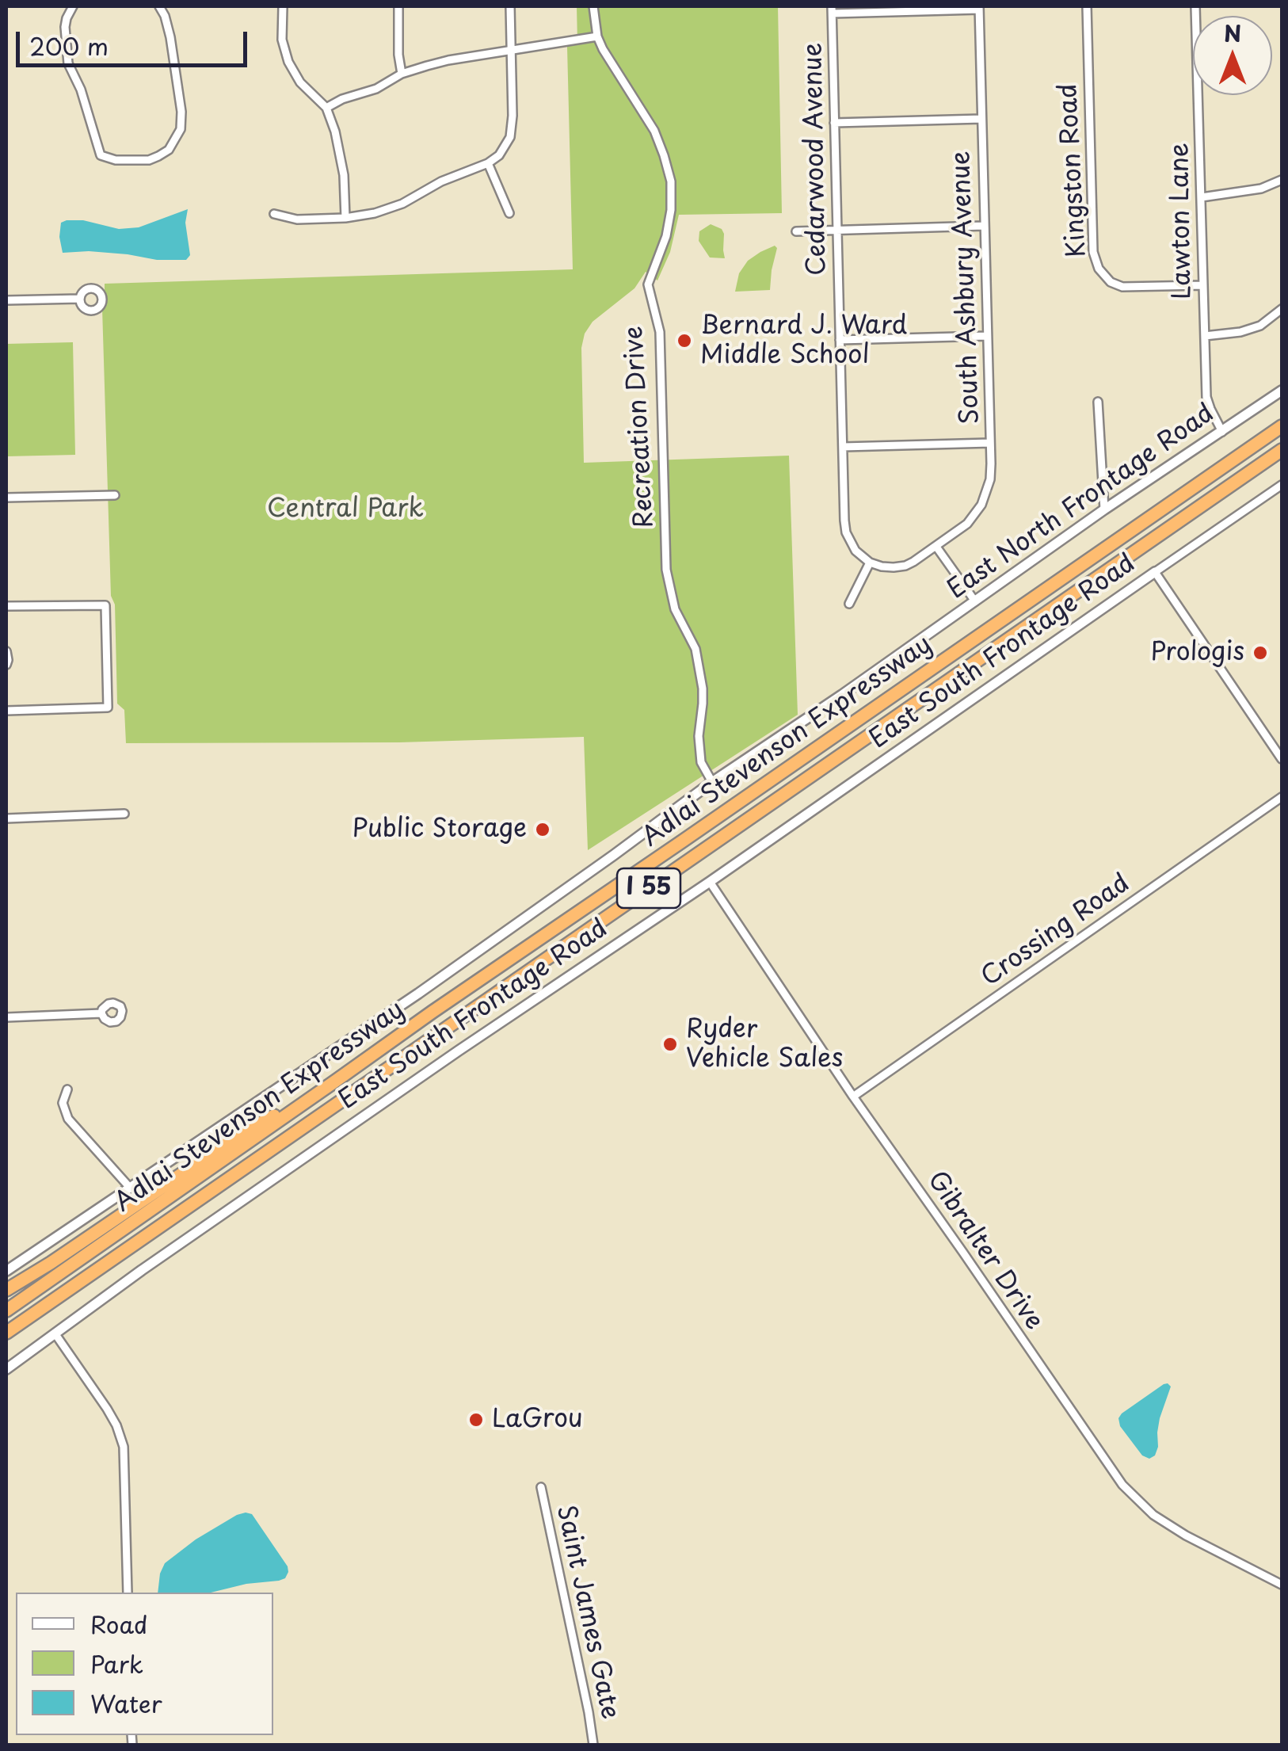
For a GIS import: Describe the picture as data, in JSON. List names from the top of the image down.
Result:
{
  "streets": {
    "highway": ["Adlai Stevenson Expressway", "I 55"],
    "street": [
      "Cedarwood Avenue",
      "Kingston Road",
      "Lawton Lane",
      "South Ashbury Avenue",
      "Recreation Drive",
      "East North Frontage Road",
      "East South Frontage Road",
      "Crossing Road",
      "Gibralter Drive",
      "Saint James Gate"
    ]
  },
  "crossings": [
    ["Kingston Road", "Lawton Lane"],
    ["Lawton Lane", "East North Frontage Road"],
    ["Recreation Drive", "East North Frontage Road"],
    ["East South Frontage Road", "Gibralter Drive"],
    ["Crossing Road", "Gibralter Drive"]
  ],
  "parks": ["Central Park"],
  "places": [
    "Bernard J. Ward Middle School",
    "Prologis",
    "Public Storage",
    "Ryder Vehicle Sales",
    "LaGrou"
  ],
  "legend": ["Road", "Park", "Water"],
  "scale_bar": "200 m",
  "north": "top"
}
